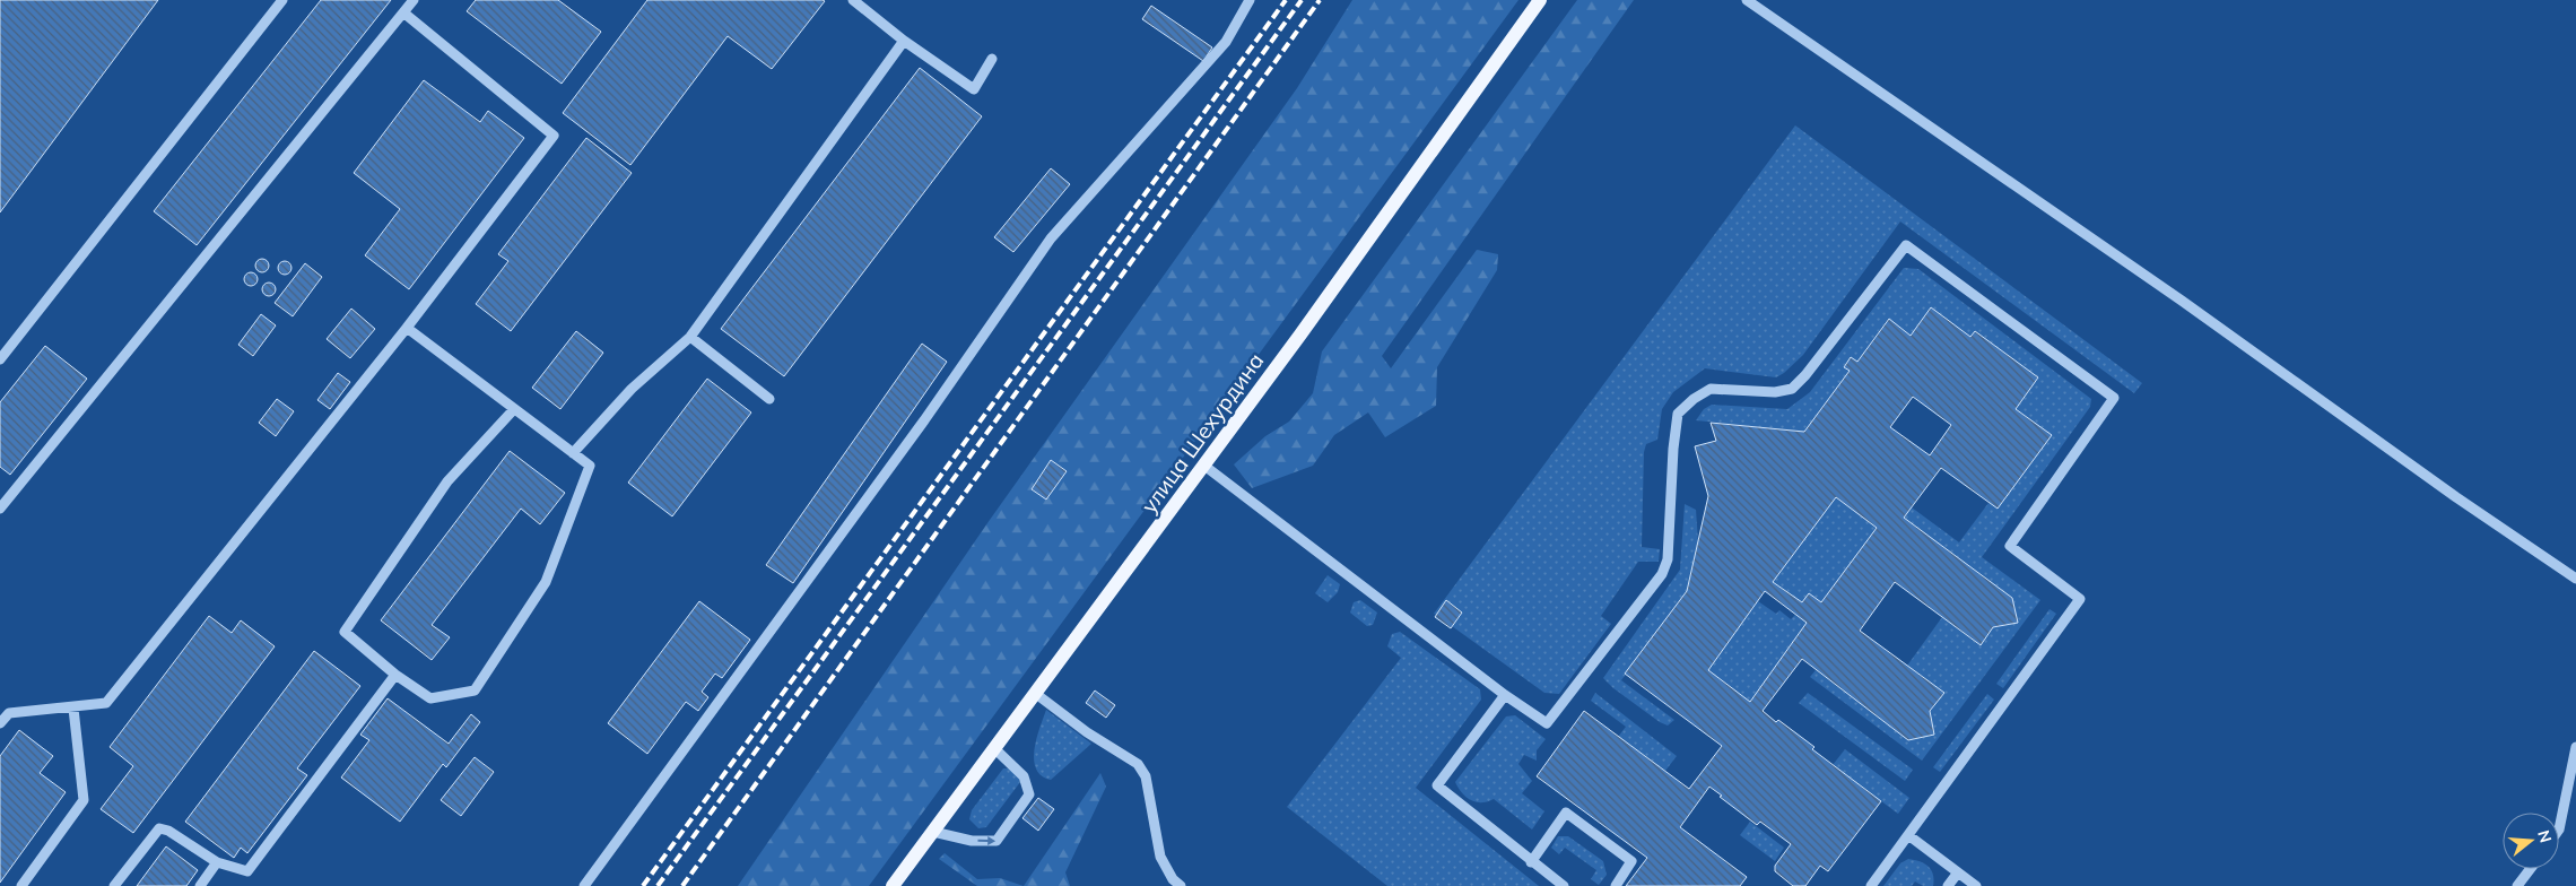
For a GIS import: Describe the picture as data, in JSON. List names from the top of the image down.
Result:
{
  "streets": {
    "main road": ["улица Шехурдина"]
  },
  "north": "right"
}
